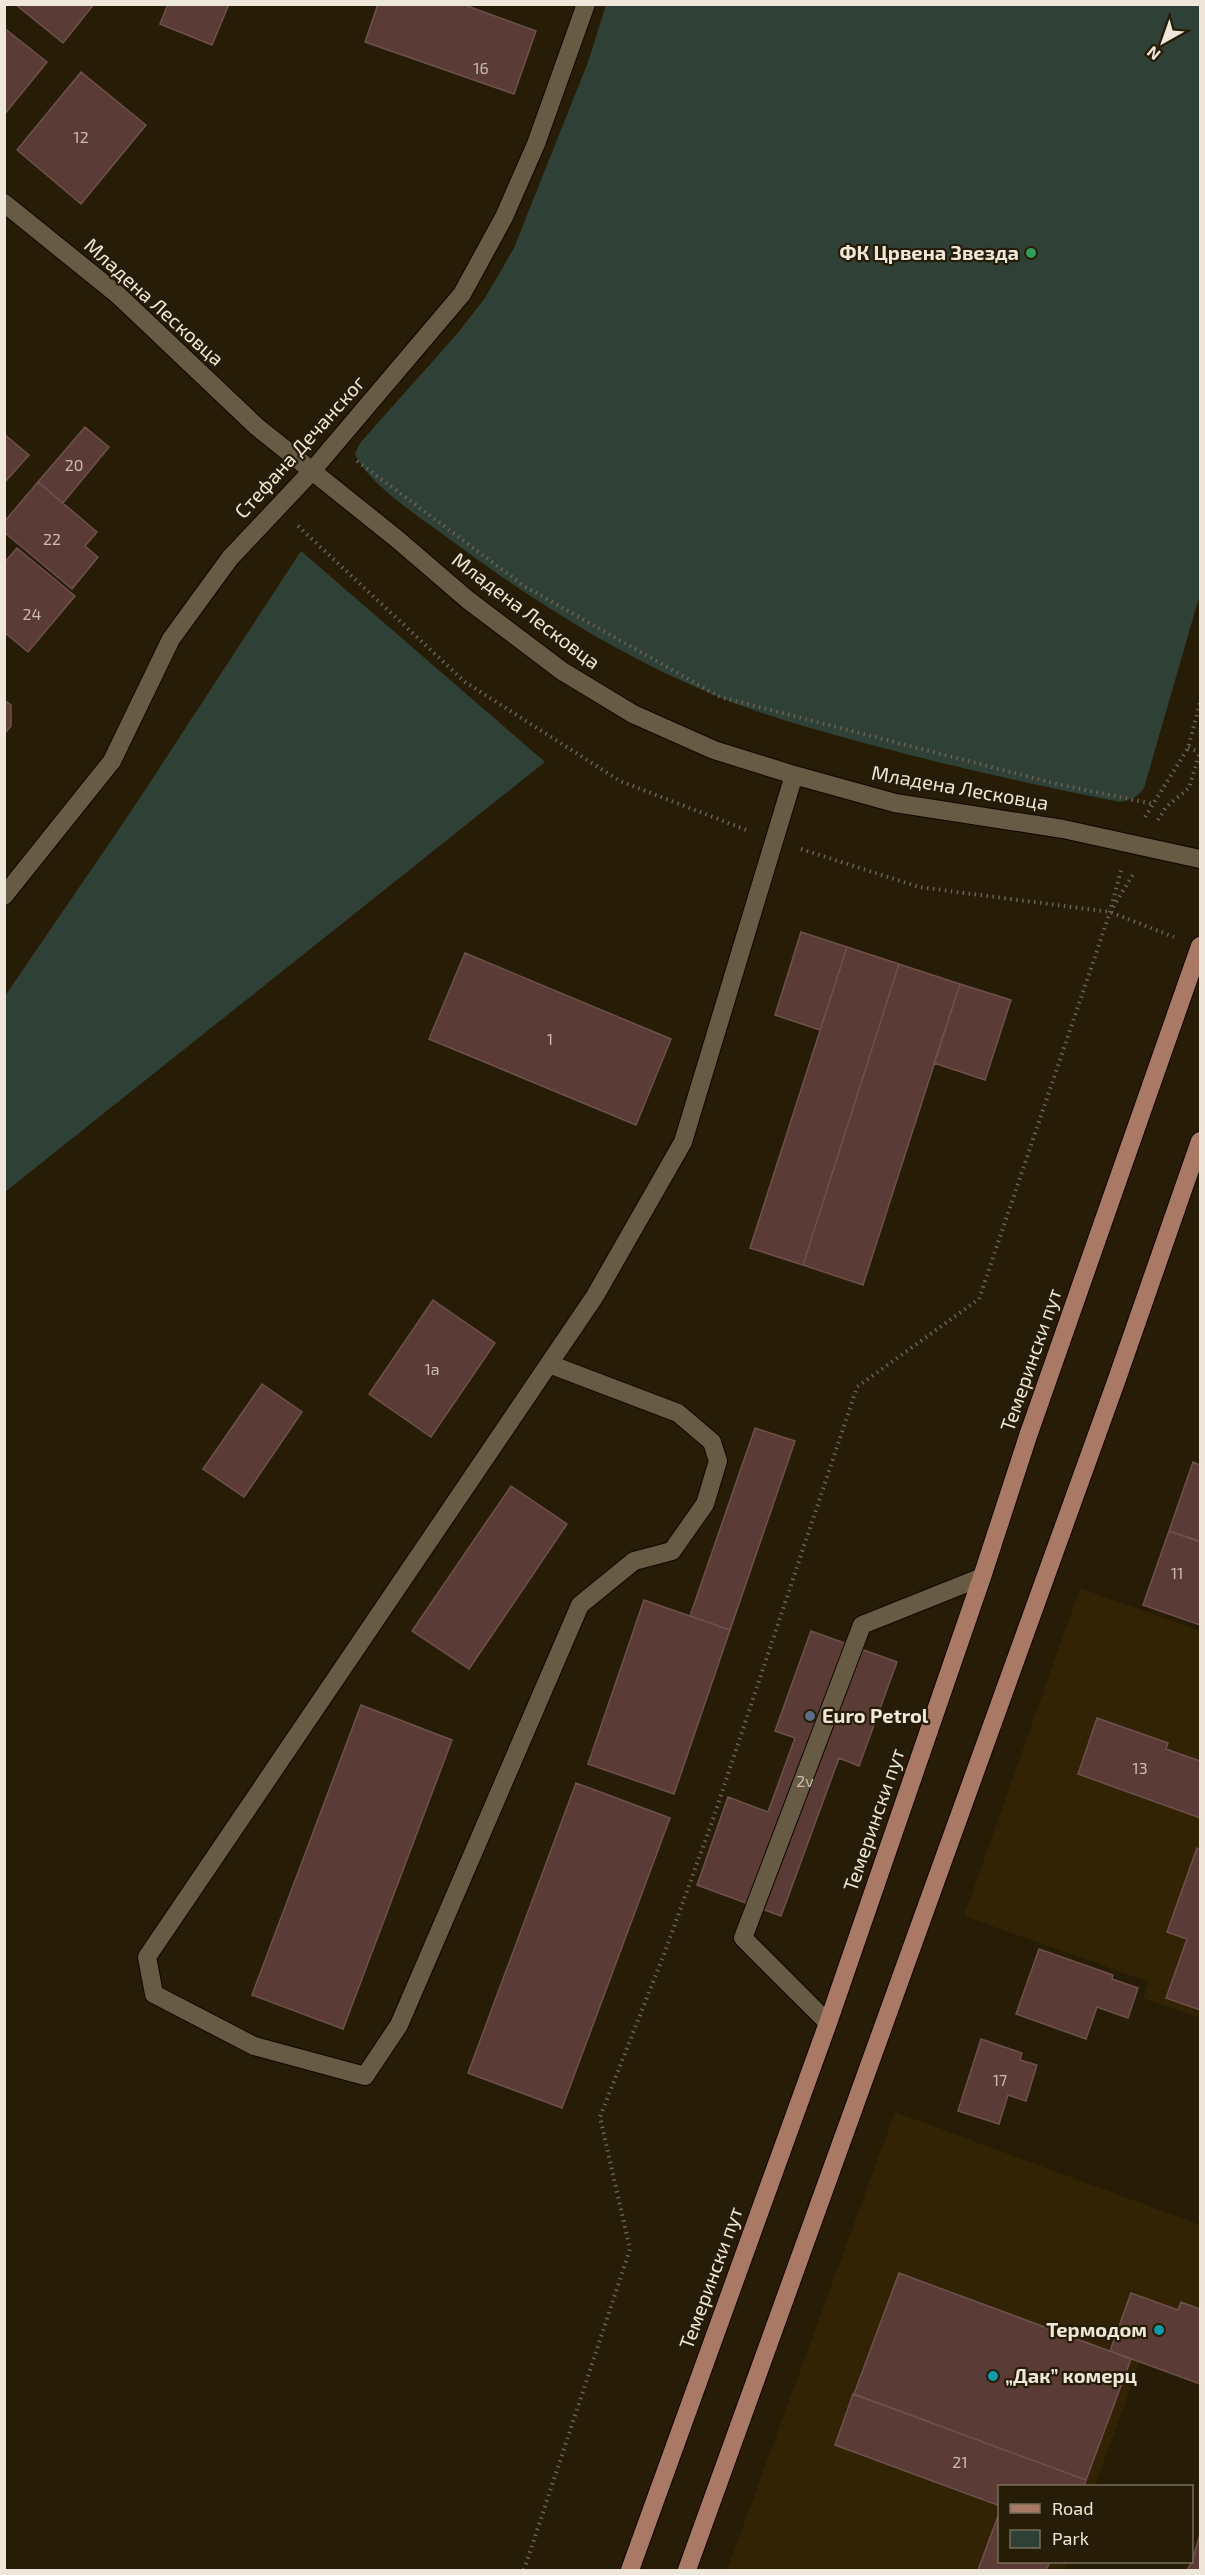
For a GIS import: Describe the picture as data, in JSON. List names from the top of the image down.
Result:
{
  "streets": {
    "main road": ["Темерински пут"],
    "street": ["Младена Лесковца", "Стефана Дечанског"]
  },
  "crossings": [
    ["Младена Лесковца", "Стефана Дечанског"]
  ],
  "places": [
    "ФК Црвена Звезда",
    "Euro Petrol",
    "Термодом",
    "„Дак” комерц"
  ],
  "house_numbers": [
    "16",
    "12",
    "20",
    "22",
    "24",
    "1",
    "1a",
    "11",
    "13",
    "2v",
    "17",
    "21"
  ],
  "legend": ["Road", "Park"],
  "north": "bottom left"
}
